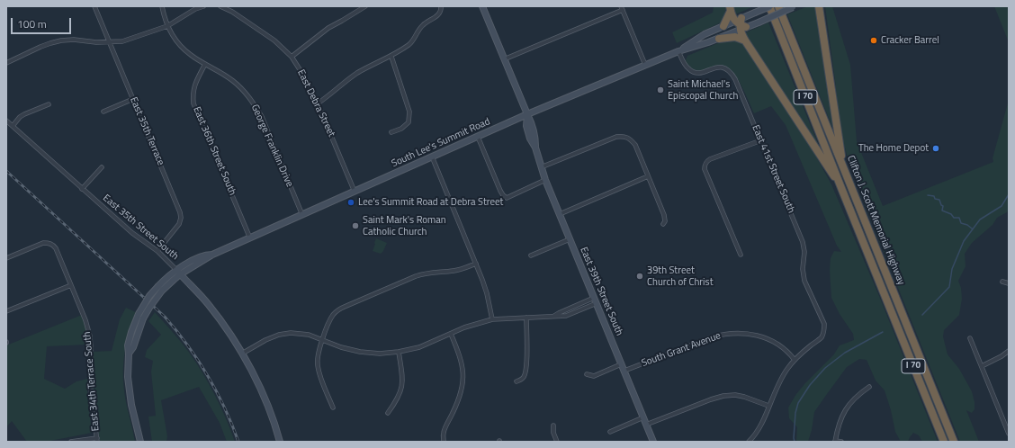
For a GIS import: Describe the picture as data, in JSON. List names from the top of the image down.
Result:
{
  "streets": {
    "highway": ["I 70", "Clifton J. Scott Memorial Highway"],
    "main road": ["South Lee's Summit Road", "East 35th Street South", "East 39th Street South"],
    "street": [
      "East Debra Street",
      "East 35th Terrace",
      "George Franklin Drive",
      "East 36th Street South",
      "East 41st Street South",
      "South Grant Avenue",
      "East 34th Terrace South"
    ]
  },
  "crossings": [
    ["East Debra Street", "South Lee's Summit Road"],
    ["East 35th Terrace", "East 35th Street South"],
    ["South Lee's Summit Road", "George Franklin Drive"],
    ["South Lee's Summit Road", "East 36th Street South"],
    ["South Lee's Summit Road", "East 41st Street South"],
    ["South Lee's Summit Road", "Clifton J. Scott Memorial Highway"],
    ["South Lee's Summit Road", "East 35th Street South"],
    ["South Lee's Summit Road", "East 39th Street South"],
    ["George Franklin Drive", "East 36th Street South"],
    ["East 41st Street South", "South Grant Avenue"],
    ["East 39th Street South", "South Grant Avenue"]
  ],
  "places": [
    "Cracker Barrel",
    "Saint Michael's Episcopal Church",
    "The Home Depot",
    "Lee's Summit Road at Debra Street",
    "Saint Mark's Roman Catholic Church",
    "39th Street Church of Christ"
  ],
  "scale_bar": "100 m"
}
